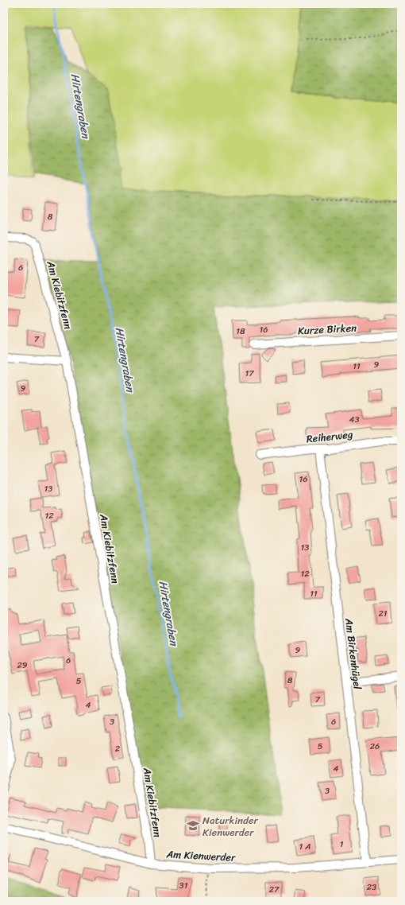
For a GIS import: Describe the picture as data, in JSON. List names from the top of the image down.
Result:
{
  "streets": {
    "street": [
      "Am Kiebitzfenn",
      "Kurze Birken",
      "Reiherweg",
      "Am Birkenhügel",
      "Am Kienwerder"
    ]
  },
  "crossings": [
    ["Am Kiebitzfenn", "Am Kienwerder"],
    ["Reiherweg", "Am Birkenhügel"],
    ["Am Birkenhügel", "Am Kienwerder"]
  ],
  "water": ["Hirtengraben"],
  "places": {
    "school or university": ["Naturkinder Kienwerder"]
  },
  "house_numbers": [
    "8",
    "6",
    "16",
    "18",
    "7",
    "9",
    "11",
    "17",
    "9",
    "43",
    "16",
    "13",
    "12",
    "13",
    "12",
    "11",
    "21",
    "9",
    "6",
    "29",
    "8",
    "5",
    "7",
    "4",
    "3",
    "6",
    "5",
    "26",
    "2",
    "4",
    "3",
    "1",
    "1 A",
    "31",
    "23",
    "27"
  ]
}
